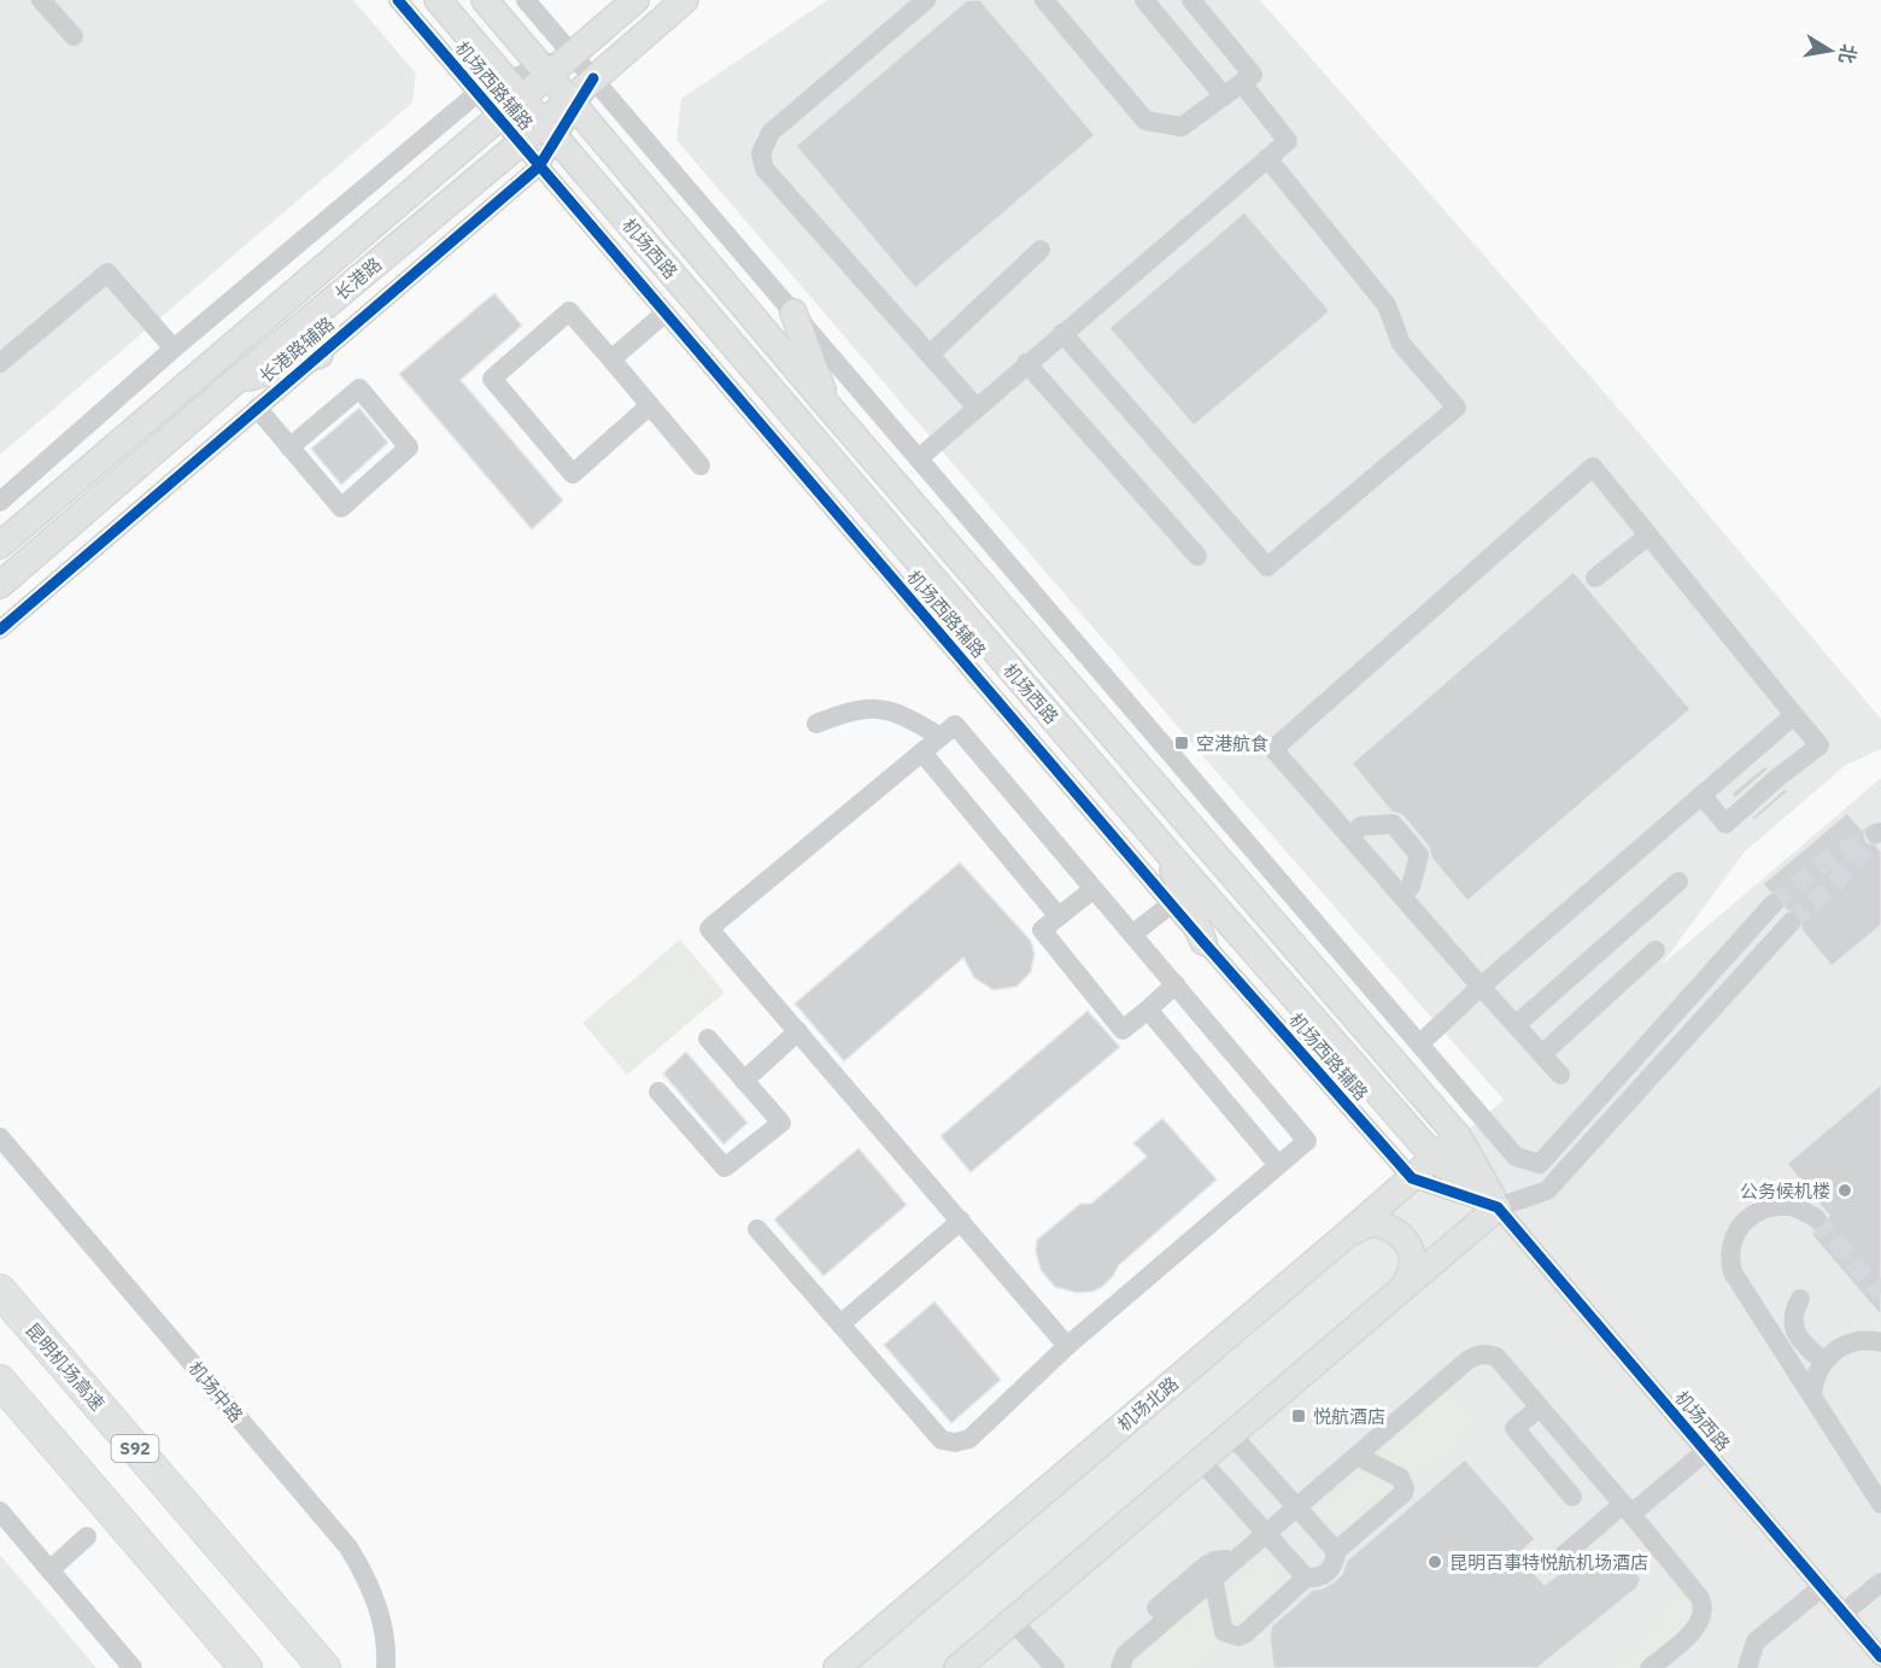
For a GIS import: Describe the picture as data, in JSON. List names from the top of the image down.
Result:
{
  "streets": {
    "highway": ["昆明机场高速", "S92"],
    "main road": ["机场西路", "长港路", "机场北路"],
    "street": ["机场西路辅路", "长港路辅路", "机场中路"]
  },
  "crossings": [
    ["机场西路辅路", "机场西路"],
    ["机场西路辅路", "长港路"],
    ["机场西路辅路", "长港路辅路"],
    ["机场西路辅路", "机场北路"],
    ["机场西路", "长港路"],
    ["机场西路", "长港路辅路"],
    ["机场西路", "机场北路"],
    ["长港路", "长港路辅路"]
  ],
  "places": {
    "transit": ["空港航食", "悦航酒店"],
    "other": ["公务候机楼", "昆明百事特悦航机场酒店"]
  },
  "north": "right"
}
